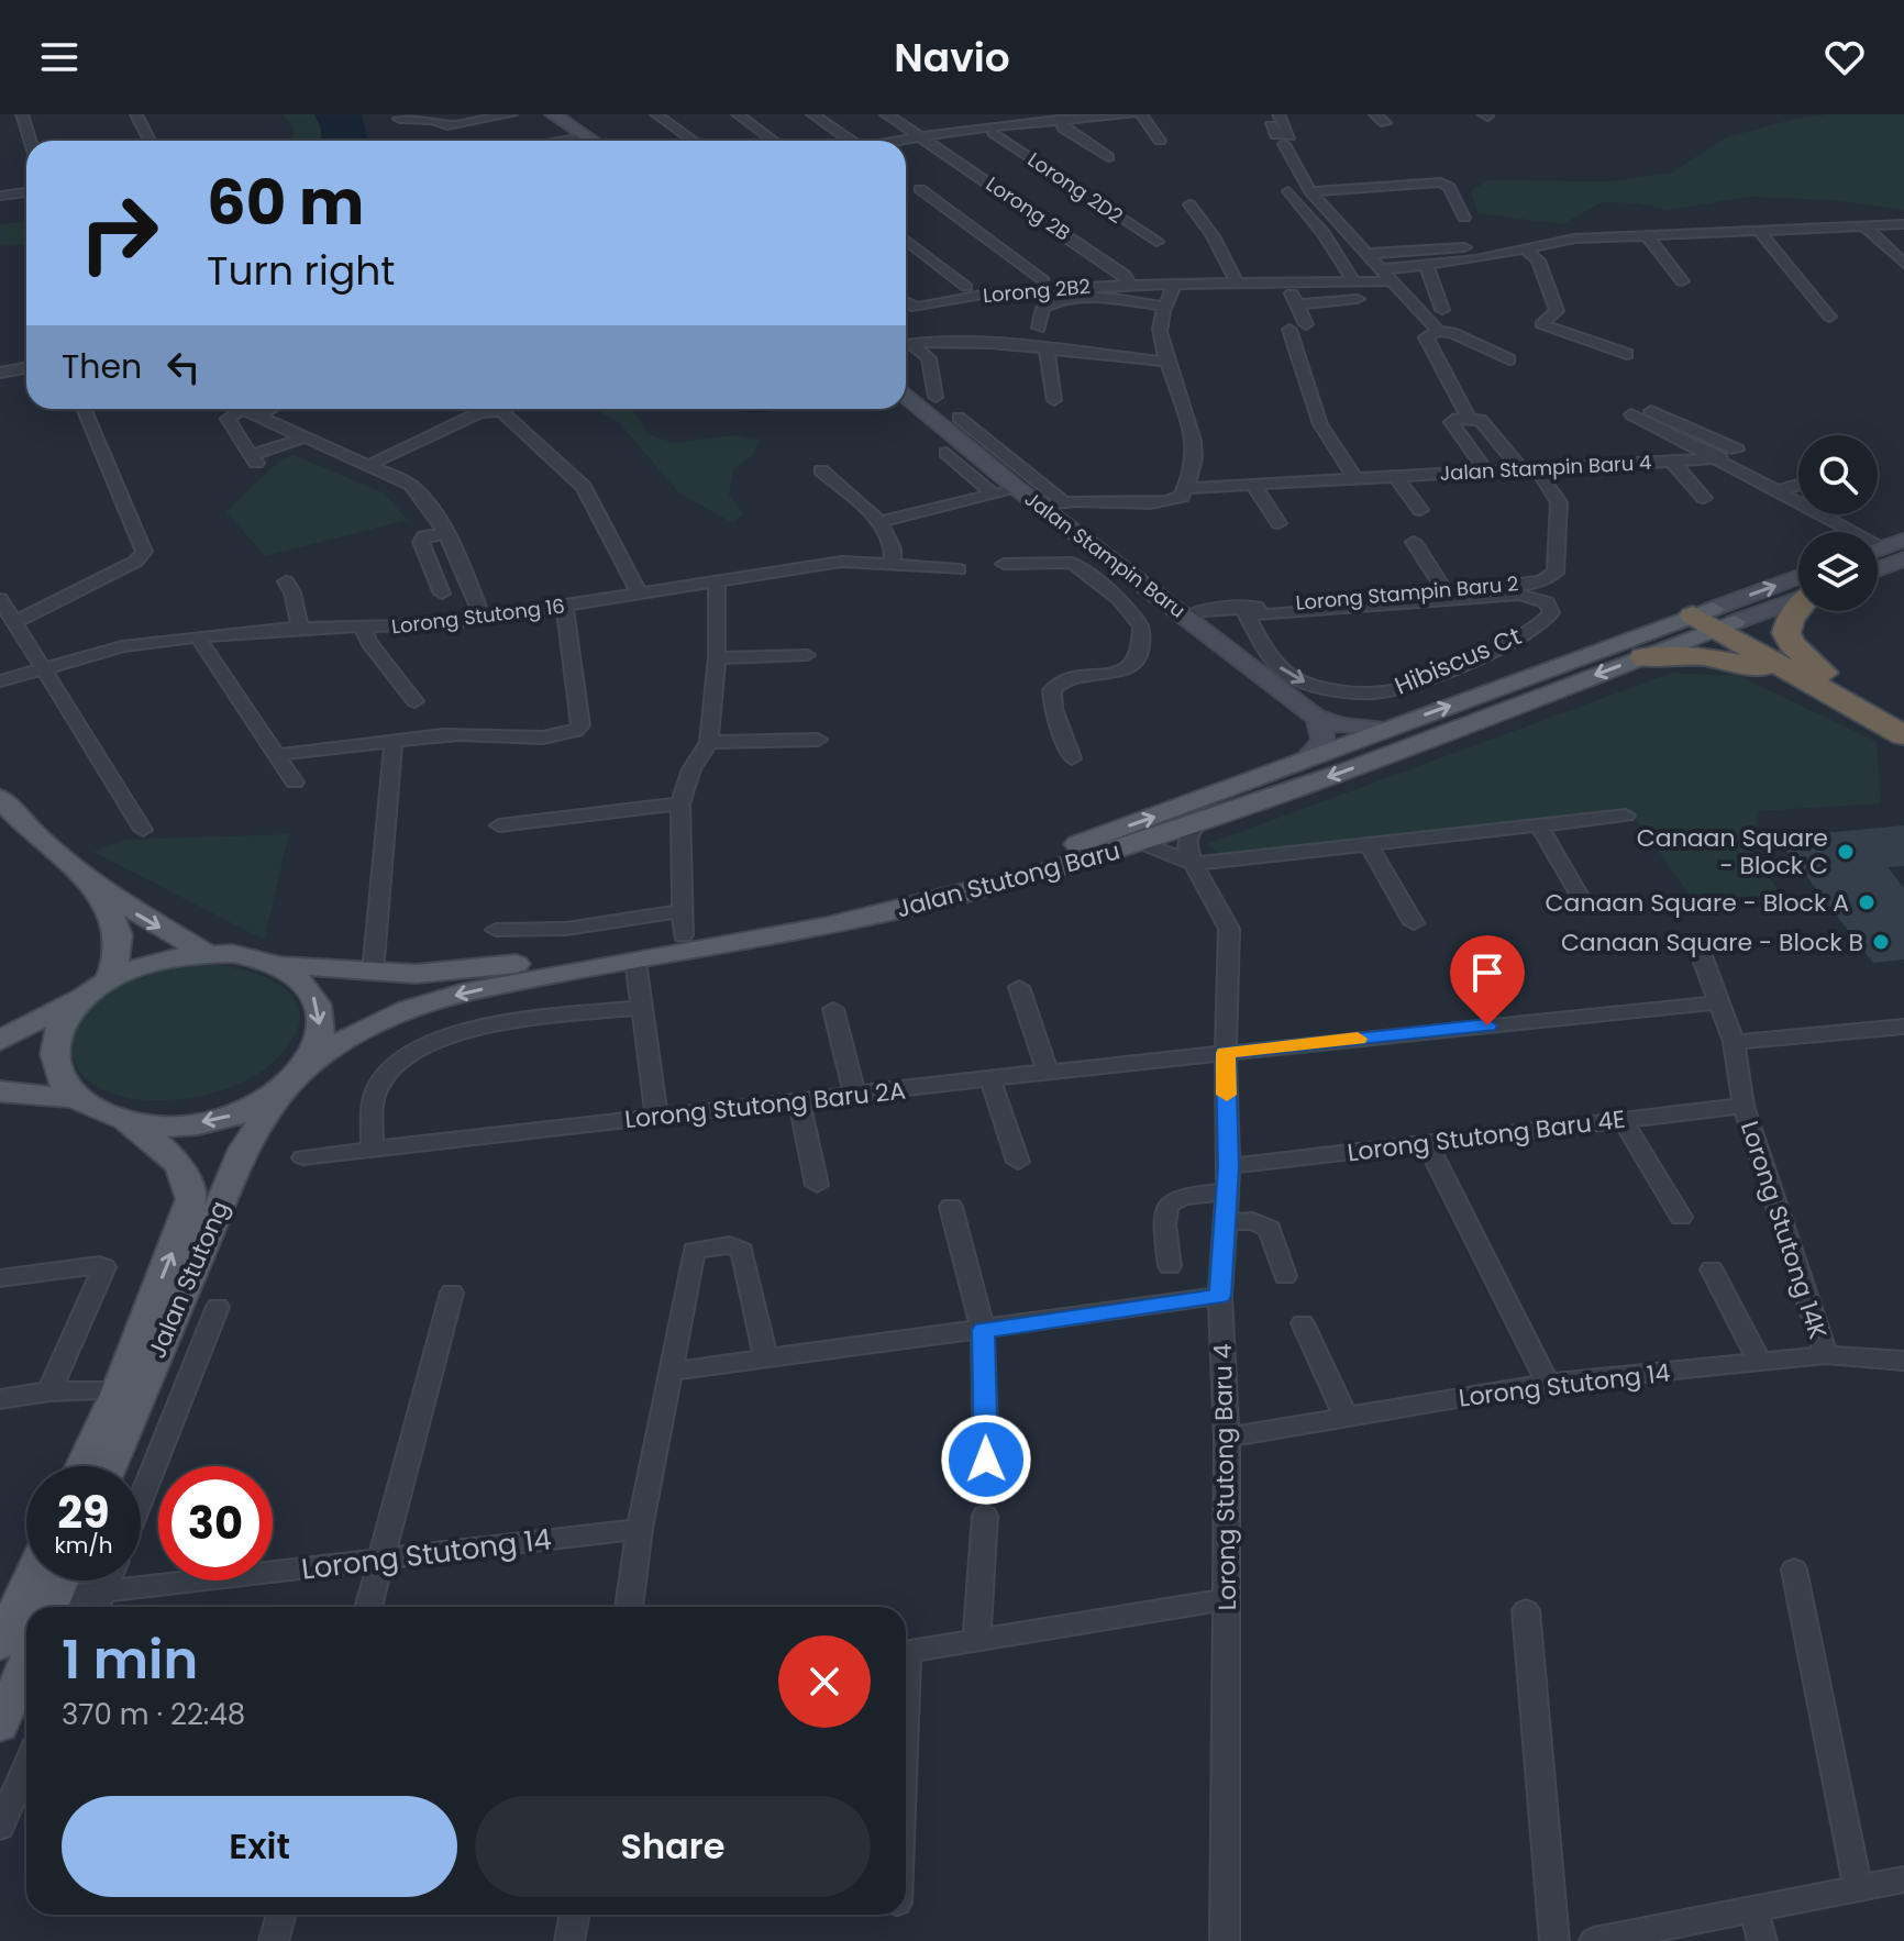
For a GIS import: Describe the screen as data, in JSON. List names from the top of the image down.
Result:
{
  "streets": {
    "main road": ["Jalan Stutong Baru", "Jalan Stutong"],
    "street": [
      "Lorong 2D2",
      "Lorong 2B",
      "Lorong 2B2",
      "Jalan Stampin Baru 4",
      "Jalan Stampin Baru",
      "Lorong Stampin Baru 2",
      "Lorong Stutong 16",
      "Hibiscus Ct",
      "Lorong Stutong Baru 2A",
      "Lorong Stutong Baru 4E",
      "Lorong Stutong 14K",
      "Lorong Stutong 14",
      "Lorong Stutong Baru 4"
    ]
  },
  "crossings": [
    ["Lorong 2B", "Lorong 2B2"],
    ["Jalan Stampin Baru 4", "Jalan Stampin Baru"],
    ["Jalan Stampin Baru 4", "Lorong Stampin Baru 2"],
    ["Jalan Stampin Baru", "Lorong Stampin Baru 2"],
    ["Jalan Stampin Baru", "Jalan Stutong Baru"],
    ["Lorong Stampin Baru 2", "Hibiscus Ct"],
    ["Jalan Stutong Baru", "Jalan Stutong"],
    ["Lorong Stutong Baru 2A", "Lorong Stutong 14K"],
    ["Lorong Stutong Baru 2A", "Lorong Stutong Baru 4"],
    ["Lorong Stutong Baru 4E", "Lorong Stutong 14K"],
    ["Lorong Stutong Baru 4E", "Lorong Stutong Baru 4"],
    ["Lorong Stutong 14K", "Lorong Stutong 14"],
    ["Lorong Stutong 14", "Lorong Stutong Baru 4"]
  ],
  "places": ["Canaan Square - Block C", "Canaan Square - Block A", "Canaan Square - Block B"],
  "page": {
    "header": "Navio",
    "turn": ["60 m", "Turn right"],
    "then": "Then",
    "speed": "29 km/h",
    "limit": "30",
    "heading": ["1 min", "370 m · 22:48"],
    "buttons": ["Exit", "Share"]
  }
}
